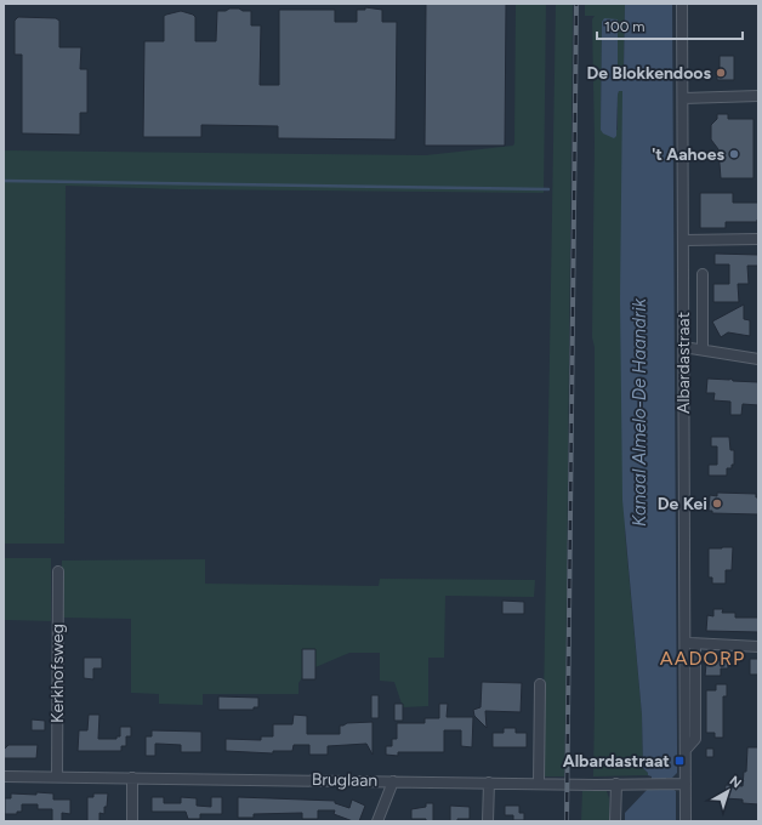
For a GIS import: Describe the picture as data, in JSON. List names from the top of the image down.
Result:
{
  "streets": {
    "street": ["Albardastraat", "Kerkhofsweg", "Bruglaan"]
  },
  "crossings": [
    ["Albardastraat", "Bruglaan"],
    ["Kerkhofsweg", "Bruglaan"]
  ],
  "districts": ["AADORP"],
  "water": ["Kanaal Almelo-De Haandrik"],
  "places": {
    "other": ["De Blokkendoos", "'t Aahoes", "De Kei"],
    "transit": ["Albardastraat"]
  },
  "scale_bar": "100 m",
  "north": "top right"
}
